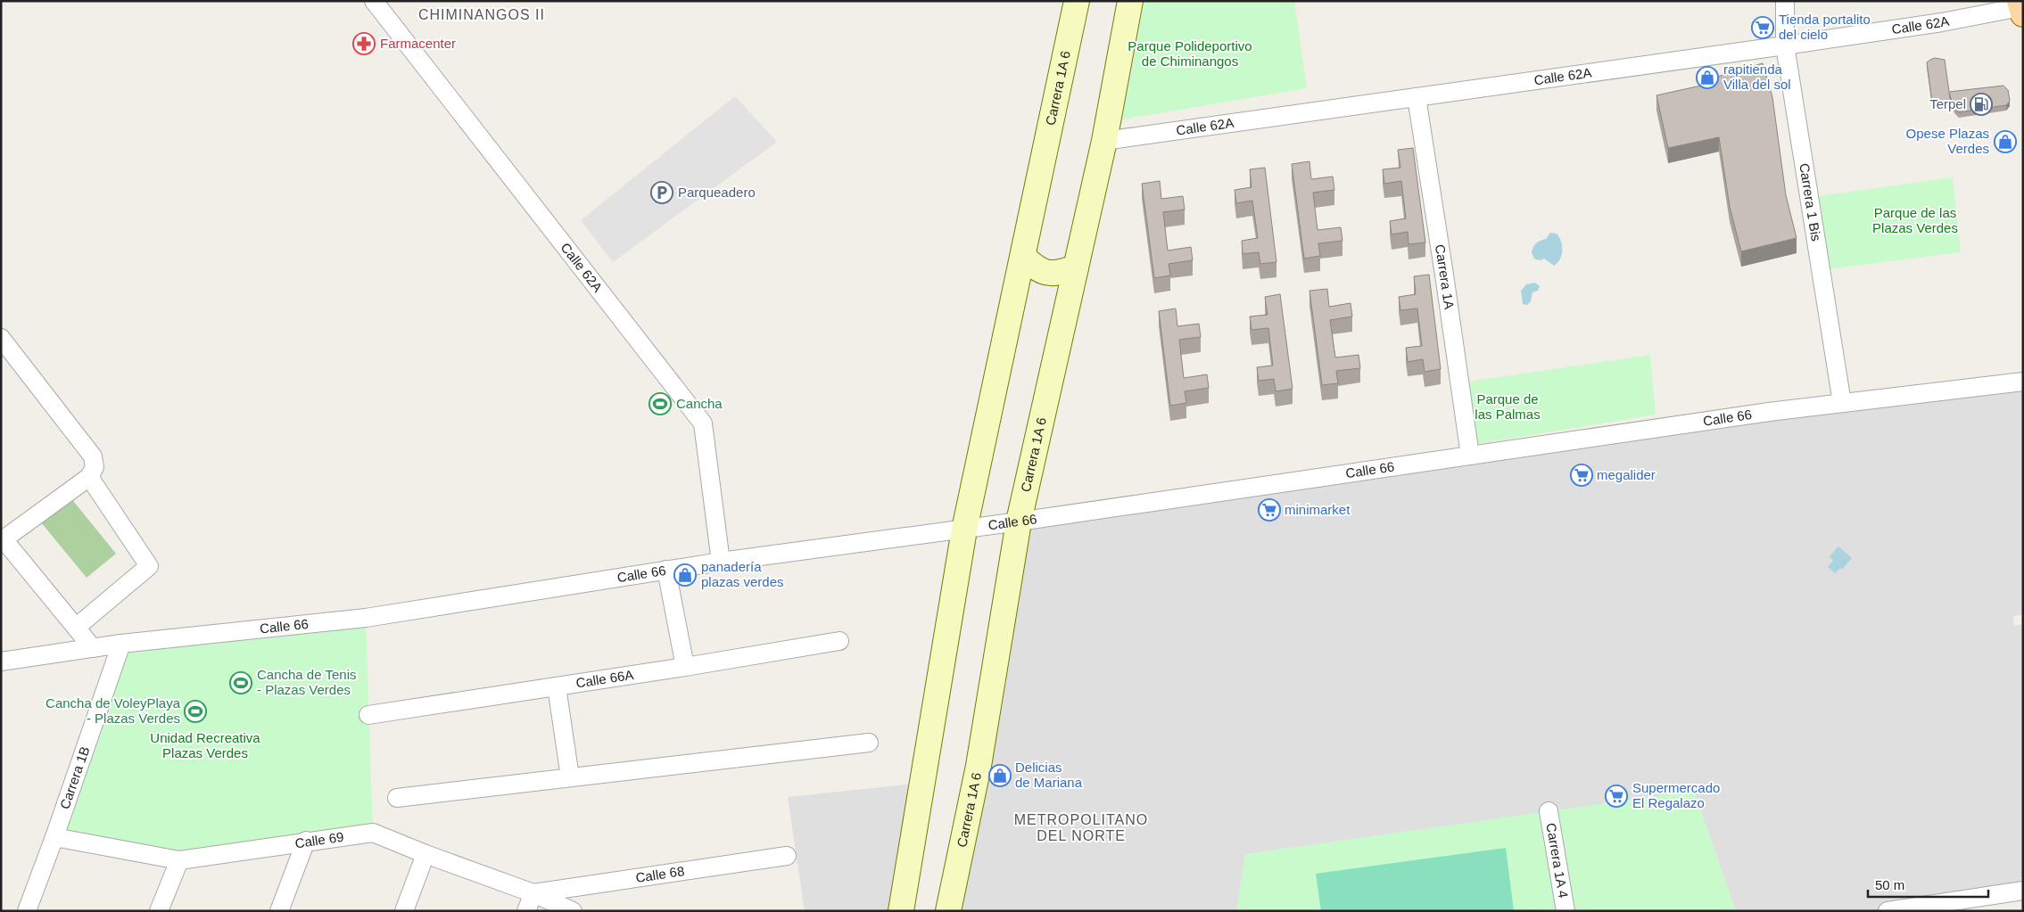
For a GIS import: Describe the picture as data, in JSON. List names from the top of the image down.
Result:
{
  "streets": {
    "street": [
      "Calle 62A",
      "Carrera 1A 6",
      "Carrera 1 Bis",
      "Carrera 1A",
      "Calle 66",
      "Calle 66A",
      "Carrera 1B",
      "Calle 69",
      "Carrera 1A 4",
      "Calle 68"
    ]
  },
  "crossings": [
    ["Calle 62A", "Carrera 1A 6"],
    ["Calle 62A", "Carrera 1 Bis"],
    ["Calle 62A", "Carrera 1A"],
    ["Calle 62A", "Calle 66"],
    ["Carrera 1A 6", "Calle 66"],
    ["Carrera 1 Bis", "Calle 66"],
    ["Carrera 1A", "Calle 66"],
    ["Calle 66", "Carrera 1B"],
    ["Carrera 1B", "Calle 69"],
    ["Calle 69", "Calle 68"]
  ],
  "districts": ["CHIMINANGOS II", "METROPOLITANO DEL NORTE"],
  "parks": [
    "Parque Polideportivo de Chiminangos",
    "Parque de las Plazas Verdes",
    "Parque de las Palmas",
    "Unidad Recreativa Plazas Verdes"
  ],
  "places": {
    "supermarket": [
      "Tienda portalito del cielo",
      "megalider",
      "minimarket",
      "Supermercado El Regalazo"
    ],
    "pharmacy": ["Farmacenter"],
    "shop": [
      "rapitienda Villa del sol",
      "Opese Plazas Verdes",
      "panadería plazas verdes",
      "Delicias de Mariana"
    ],
    "fuel station": ["Terpel"],
    "parking": ["Parqueadero"],
    "sports": ["Cancha", "Cancha de Tenis - Plazas Verdes", "Cancha de VoleyPlaya - Plazas Verdes"]
  },
  "scale_bar": "50 m"
}
